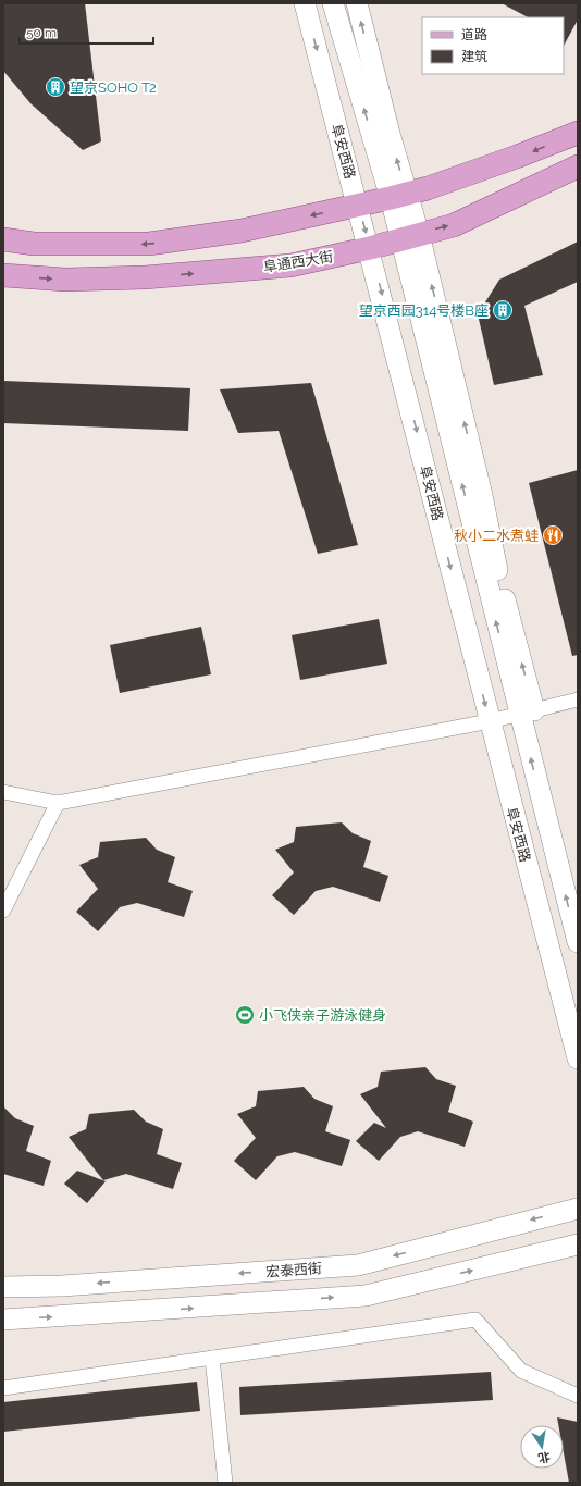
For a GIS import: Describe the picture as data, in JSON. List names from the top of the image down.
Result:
{
  "streets": {
    "main road": ["阜安西路", "阜通西大街", "宏泰西街"]
  },
  "crossings": [
    ["阜安西路", "阜通西大街"]
  ],
  "places": {
    "building": ["望京SOHO T2", "望京西园314号楼B座"],
    "restaurant": ["秋小二水煮蛙"],
    "sports": ["小飞侠亲子游泳健身"]
  },
  "legend": ["道路", "建筑"],
  "scale_bar": "50 m",
  "north": "bottom"
}
